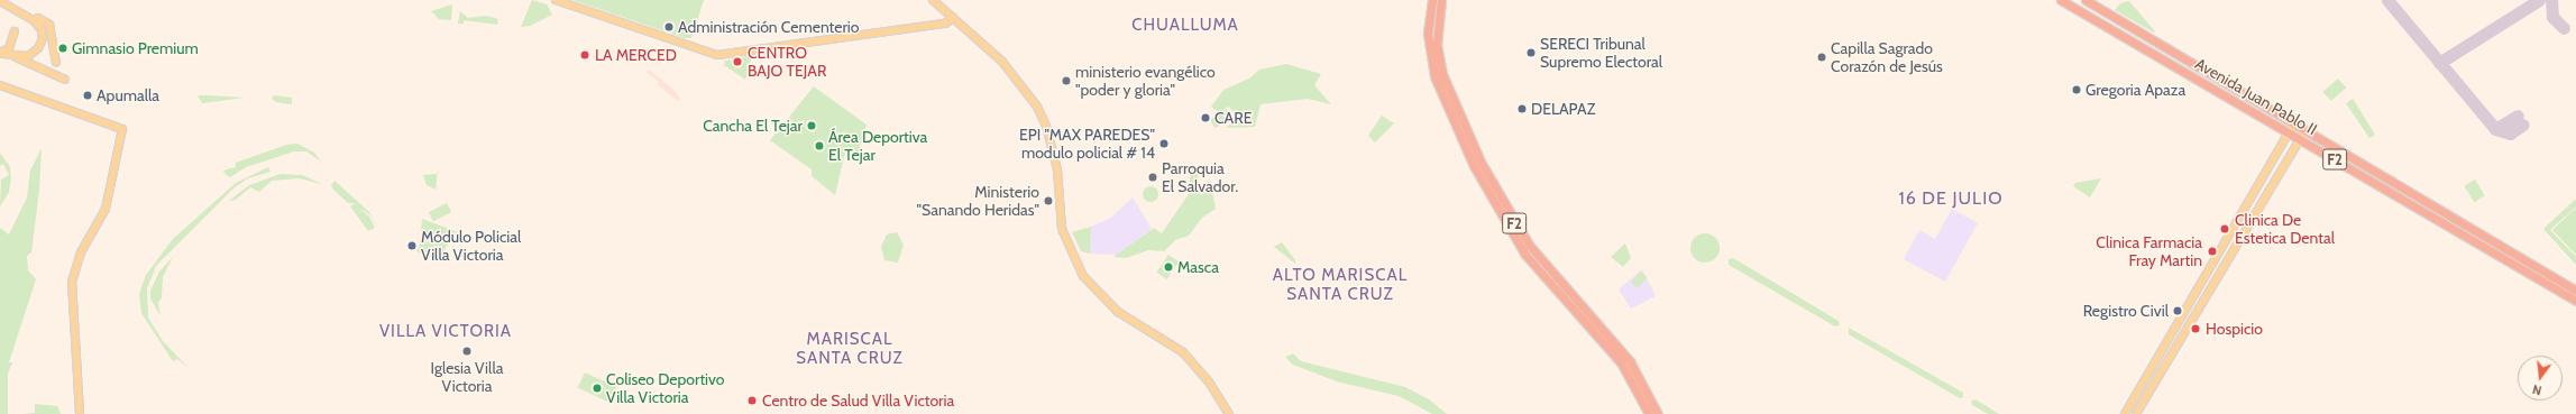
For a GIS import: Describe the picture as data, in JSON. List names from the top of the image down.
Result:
{
  "streets": {
    "highway": ["Avenida Juan Pablo II", "F2"]
  },
  "districts": [
    "CHUALLUMA",
    "16 DE JULIO",
    "ALTO MARISCAL SANTA CRUZ",
    "VILLA VICTORIA",
    "MARISCAL SANTA CRUZ"
  ],
  "places": [
    "Administración Cementerio",
    "Gimnasio Premium",
    "SERECI Tribunal Supremo Electoral",
    "LA MERCED",
    "Capilla Sagrado Corazón de Jesús",
    "CENTRO BAJO TEJAR",
    "ministerio evangélico \"poder y gloria\"",
    "Gregoria Apaza",
    "Apumalla",
    "DELAPAZ",
    "CARE",
    "Cancha El Tejar",
    "EPI \"MAX PAREDES\" modulo policial # 14",
    "Área Deportiva El Tejar",
    "Parroquia El Salvador.",
    "Ministerio \"Sanando Heridas\"",
    "Clinica De Estetica Dental",
    "Módulo Policial Villa Victoria",
    "Clinica Farmacia Fray Martin",
    "Masca",
    "Registro Civil",
    "Hospicio",
    "Iglesia Villa Victoria",
    "Coliseo Deportivo Villa Victoria",
    "Centro de Salud Villa Victoria"
  ],
  "north": "bottom"
}
